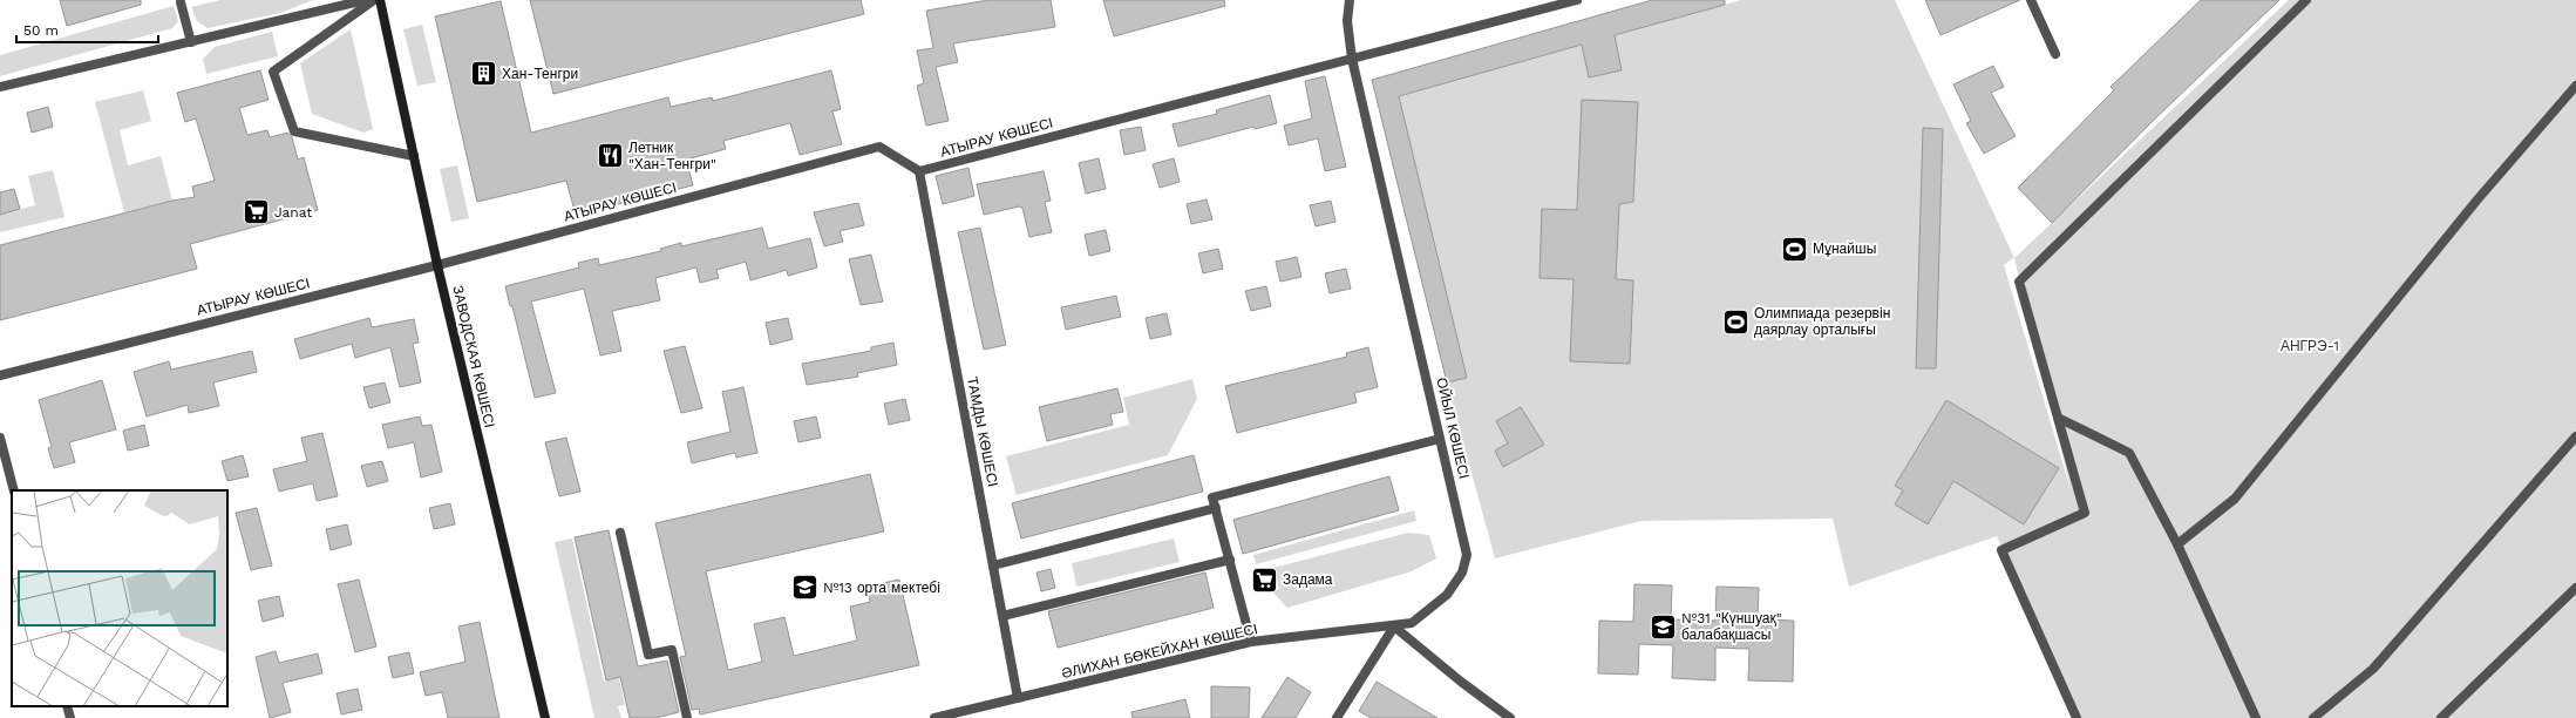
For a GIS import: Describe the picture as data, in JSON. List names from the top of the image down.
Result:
{
  "streets": {
    "street": [
      "АТЫРАУ КӨШЕСІ",
      "ЗАВОДСКАЯ КӨШЕСІ",
      "ОЙЫЛ КӨШЕСІ",
      "ТАМДЫ КӨШЕСІ",
      "ӘЛИХАН БӨКЕЙХАН КӨШЕСІ"
    ]
  },
  "crossings": [
    ["АТЫРАУ КӨШЕСІ", "ЗАВОДСКАЯ КӨШЕСІ"],
    ["АТЫРАУ КӨШЕСІ", "ОЙЫЛ КӨШЕСІ"],
    ["АТЫРАУ КӨШЕСІ", "ТАМДЫ КӨШЕСІ"],
    ["ОЙЫЛ КӨШЕСІ", "ӘЛИХАН БӨКЕЙХАН КӨШЕСІ"],
    ["ТАМДЫ КӨШЕСІ", "ӘЛИХАН БӨКЕЙХАН КӨШЕСІ"]
  ],
  "parks": ["АНГРЭ-1"],
  "places": {
    "building": ["Хан-Тенгри"],
    "restaurant": ["Летник \"Хан-Тенгри\""],
    "supermarket": ["Janat", "Задама"],
    "sports": ["Мұнайшы", "Олимпиада резервін даярлау орталығы"],
    "school or university": ["№13 орта мектебі", "№31 \"Күншуақ\" балабақшасы"]
  },
  "scale_bar": "50 m"
}
